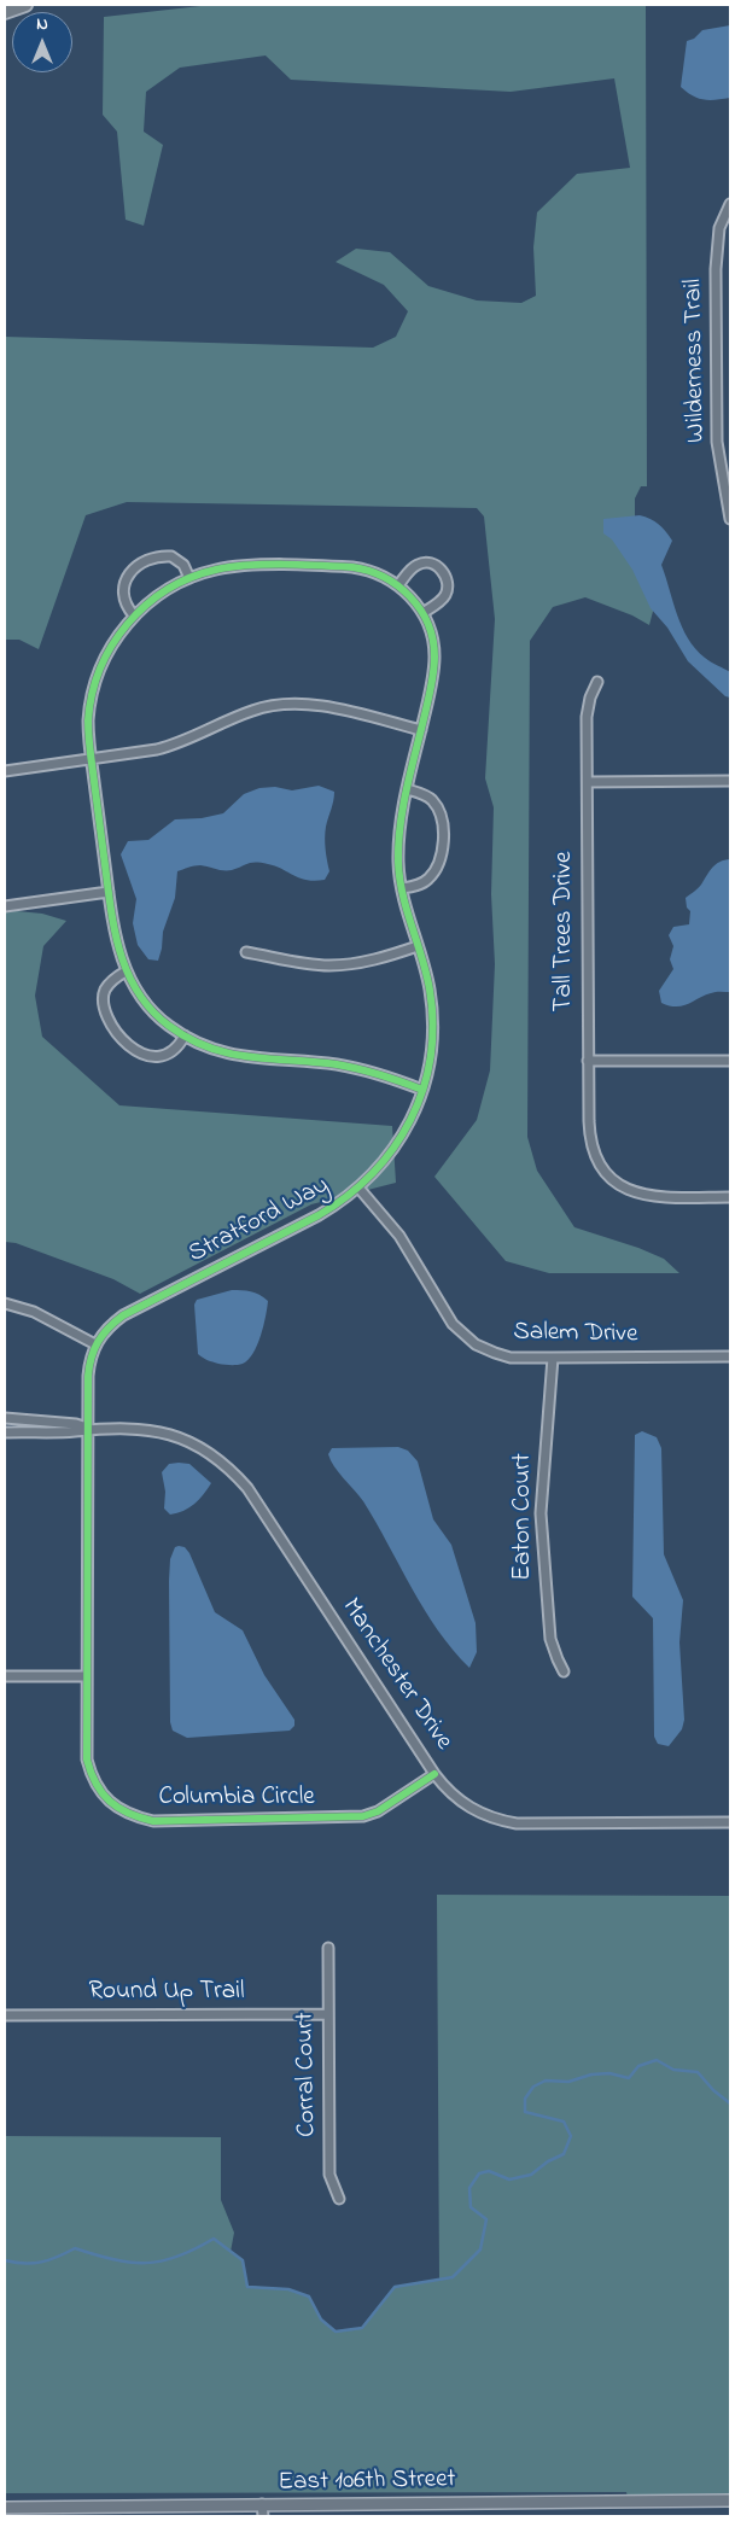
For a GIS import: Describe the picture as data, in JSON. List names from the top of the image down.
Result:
{
  "streets": {
    "street": [
      "Wilderness Trail",
      "Tall Trees Drive",
      "Stratford Way",
      "Salem Drive",
      "Eaton Court",
      "Manchester Drive",
      "Columbia Circle",
      "Round Up Trail",
      "Corral Court",
      "East 106th Street"
    ]
  },
  "crossings": [
    ["Stratford Way", "Salem Drive"],
    ["Stratford Way", "Manchester Drive"],
    ["Stratford Way", "Columbia Circle"],
    ["Salem Drive", "Eaton Court"],
    ["Manchester Drive", "Columbia Circle"],
    ["Round Up Trail", "Corral Court"]
  ],
  "north": "top"
}
